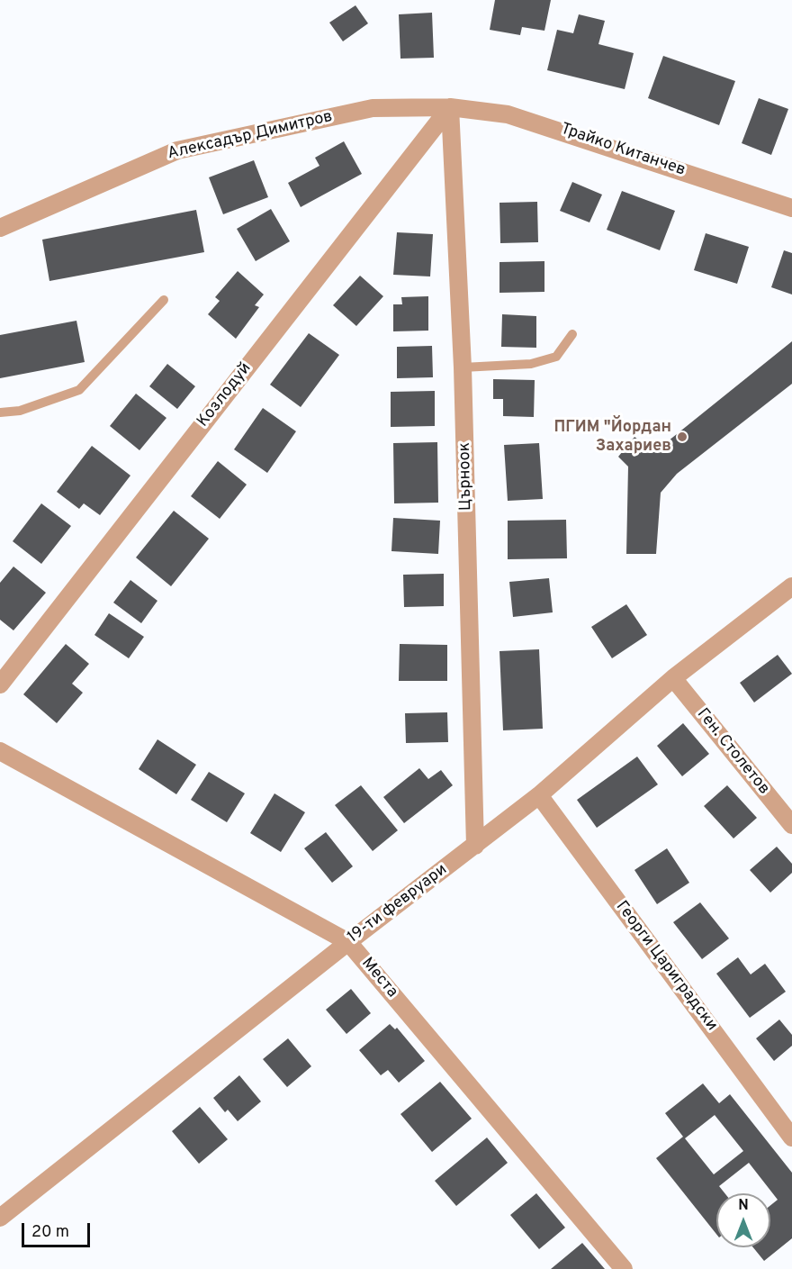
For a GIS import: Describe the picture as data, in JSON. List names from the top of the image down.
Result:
{
  "streets": {
    "street": [
      "Алексадър Димитров",
      "Трайко Китанчев",
      "Козлодуй",
      "Църноок",
      "Ген. Столетов",
      "19-ти февруари",
      "Георги Цариградски",
      "Места"
    ]
  },
  "crossings": [
    ["Алексадър Димитров", "Трайко Китанчев"],
    ["Алексадър Димитров", "Козлодуй"],
    ["Алексадър Димитров", "Църноок"],
    ["Трайко Китанчев", "Козлодуй"],
    ["Трайко Китанчев", "Църноок"],
    ["Козлодуй", "Църноок"],
    ["Църноок", "19-ти февруари"],
    ["Ген. Столетов", "19-ти февруари"],
    ["19-ти февруари", "Георги Цариградски"],
    ["19-ти февруари", "Места"]
  ],
  "places": ["ПГИМ \"Йордан Захариев"],
  "scale_bar": "20 m",
  "north": "top"
}
